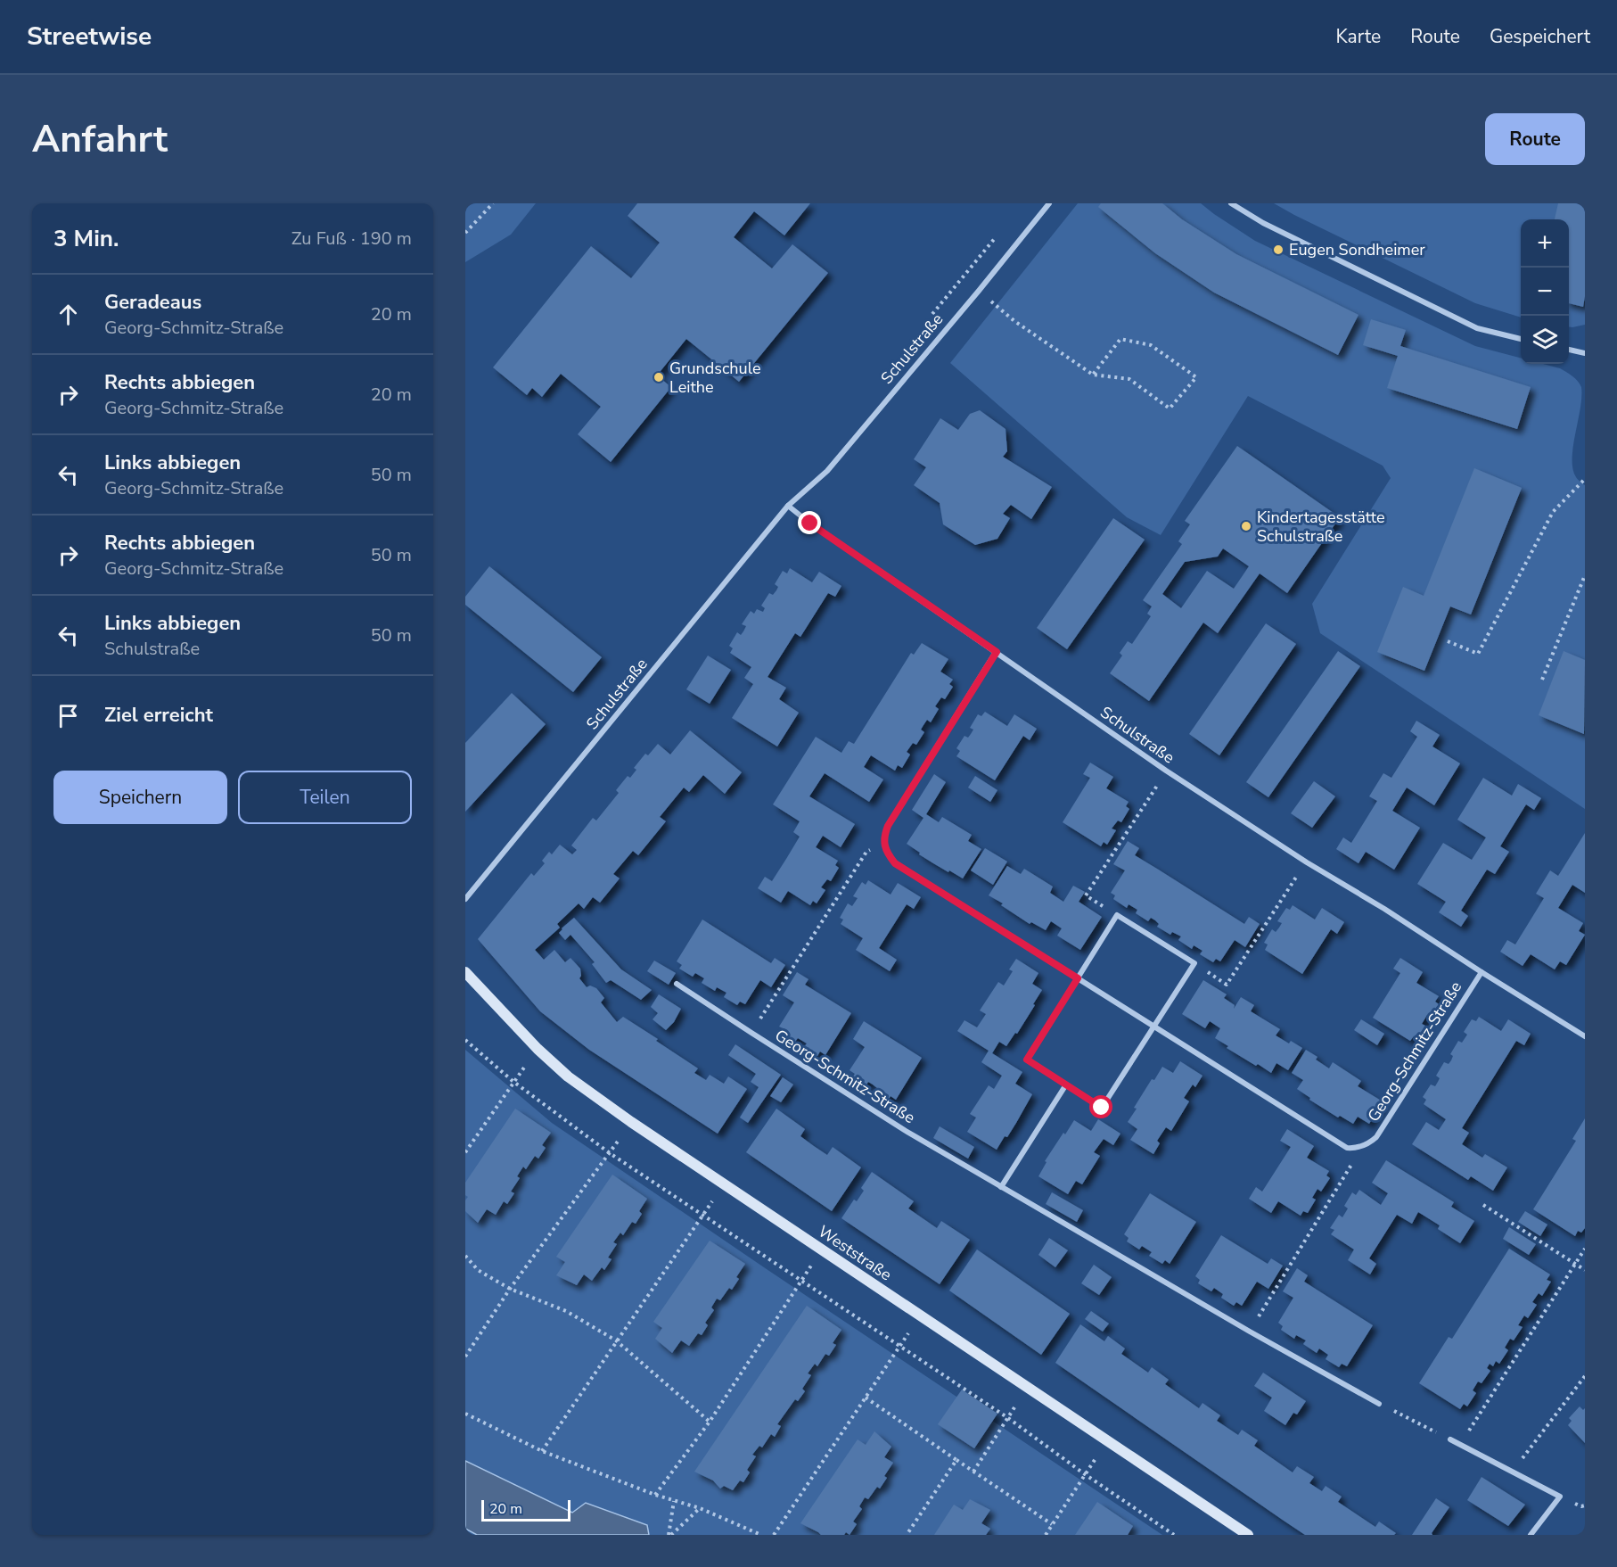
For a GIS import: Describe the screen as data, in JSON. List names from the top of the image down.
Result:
{
  "streets": {
    "street": ["Schulstraße", "Georg-Schmitz-Straße", "Weststraße"]
  },
  "crossings": [
    ["Schulstraße", "Georg-Schmitz-Straße"]
  ],
  "places": ["Eugen Sondheimer", "Grundschule Leithe", "Kindertagesstätte Schulstraße"],
  "scale_bar": "20 m",
  "page": {
    "header": "Streetwise",
    "nav": ["Karte", "Route", "Gespeichert"],
    "buttons": [
      "Route",
      ["Speichern", "Teilen"]
    ],
    "title": "Anfahrt",
    "heading": ["3 Min.", "Zu Fuß · 190 m"],
    "map_buttons": ["+", "−"],
    "list": [
      ["Geradeaus", "Georg-Schmitz-Straße", "20 m"],
      ["Rechts abbiegen", "Georg-Schmitz-Straße", "20 m"],
      ["Links abbiegen", "Georg-Schmitz-Straße", "50 m"],
      ["Rechts abbiegen", "Georg-Schmitz-Straße", "50 m"],
      ["Links abbiegen", "Schulstraße", "50 m"],
      "Ziel erreicht"
    ],
    "scale": "20 m"
  }
}
